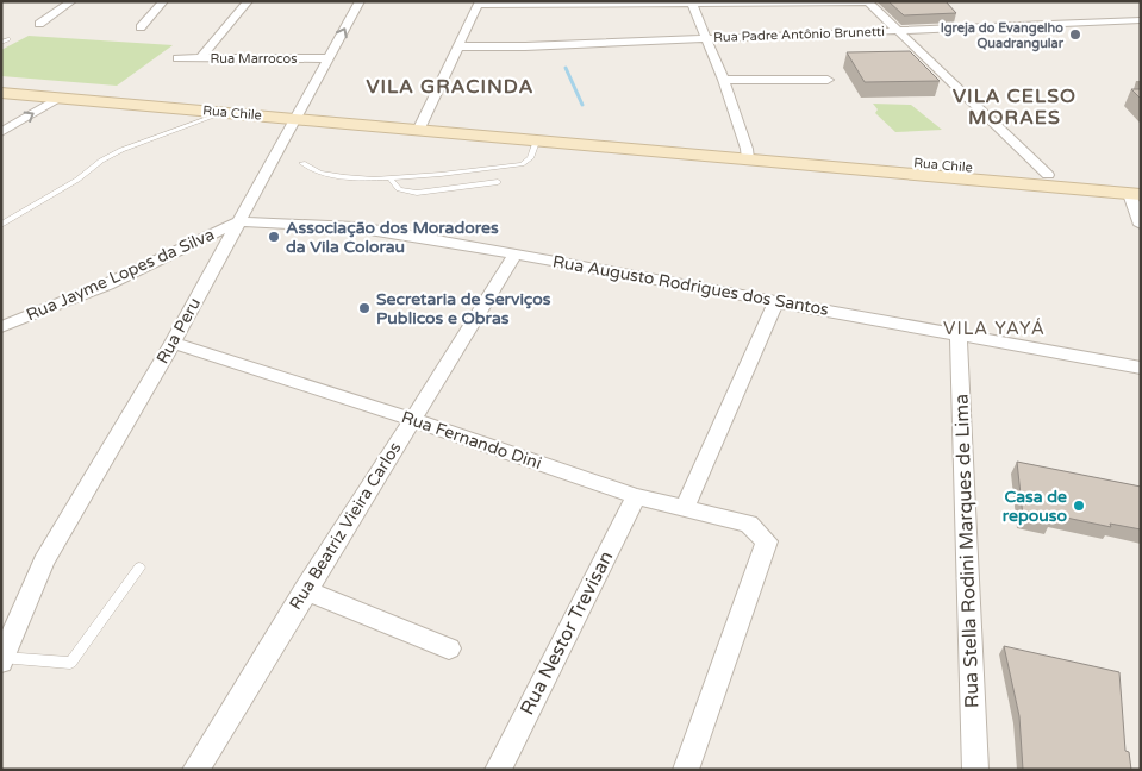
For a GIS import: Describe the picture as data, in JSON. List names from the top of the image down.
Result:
{
  "streets": {
    "main road": ["Rua Chile"],
    "street": [
      "Rua Padre Antônio Brunetti",
      "Rua Marrocos",
      "Rua Jayme Lopes da Silva",
      "Rua Augusto Rodrigues dos Santos",
      "Rua Peru",
      "Rua Fernando Dini",
      "Rua Beatriz Vieira Carlos",
      "Rua Stella Rodini Marques de Lima",
      "Rua Nestor Trevisan"
    ]
  },
  "crossings": [
    ["Rua Marrocos", "Rua Peru"],
    ["Rua Chile", "Rua Peru"],
    ["Rua Jayme Lopes da Silva", "Rua Augusto Rodrigues dos Santos"],
    ["Rua Jayme Lopes da Silva", "Rua Peru"],
    ["Rua Augusto Rodrigues dos Santos", "Rua Peru"],
    ["Rua Augusto Rodrigues dos Santos", "Rua Beatriz Vieira Carlos"],
    ["Rua Augusto Rodrigues dos Santos", "Rua Stella Rodini Marques de Lima"],
    ["Rua Peru", "Rua Fernando Dini"],
    ["Rua Fernando Dini", "Rua Beatriz Vieira Carlos"],
    ["Rua Fernando Dini", "Rua Nestor Trevisan"]
  ],
  "districts": ["VILA GRACINDA", "VILA CELSO MORAES", "VILA YAYÁ"],
  "places": [
    "Igreja do Evangelho Quadrangular",
    "Associação dos Moradores da Vila Colorau",
    "Secretaria de Serviços Publicos e Obras",
    "Casa de repouso"
  ]
}
